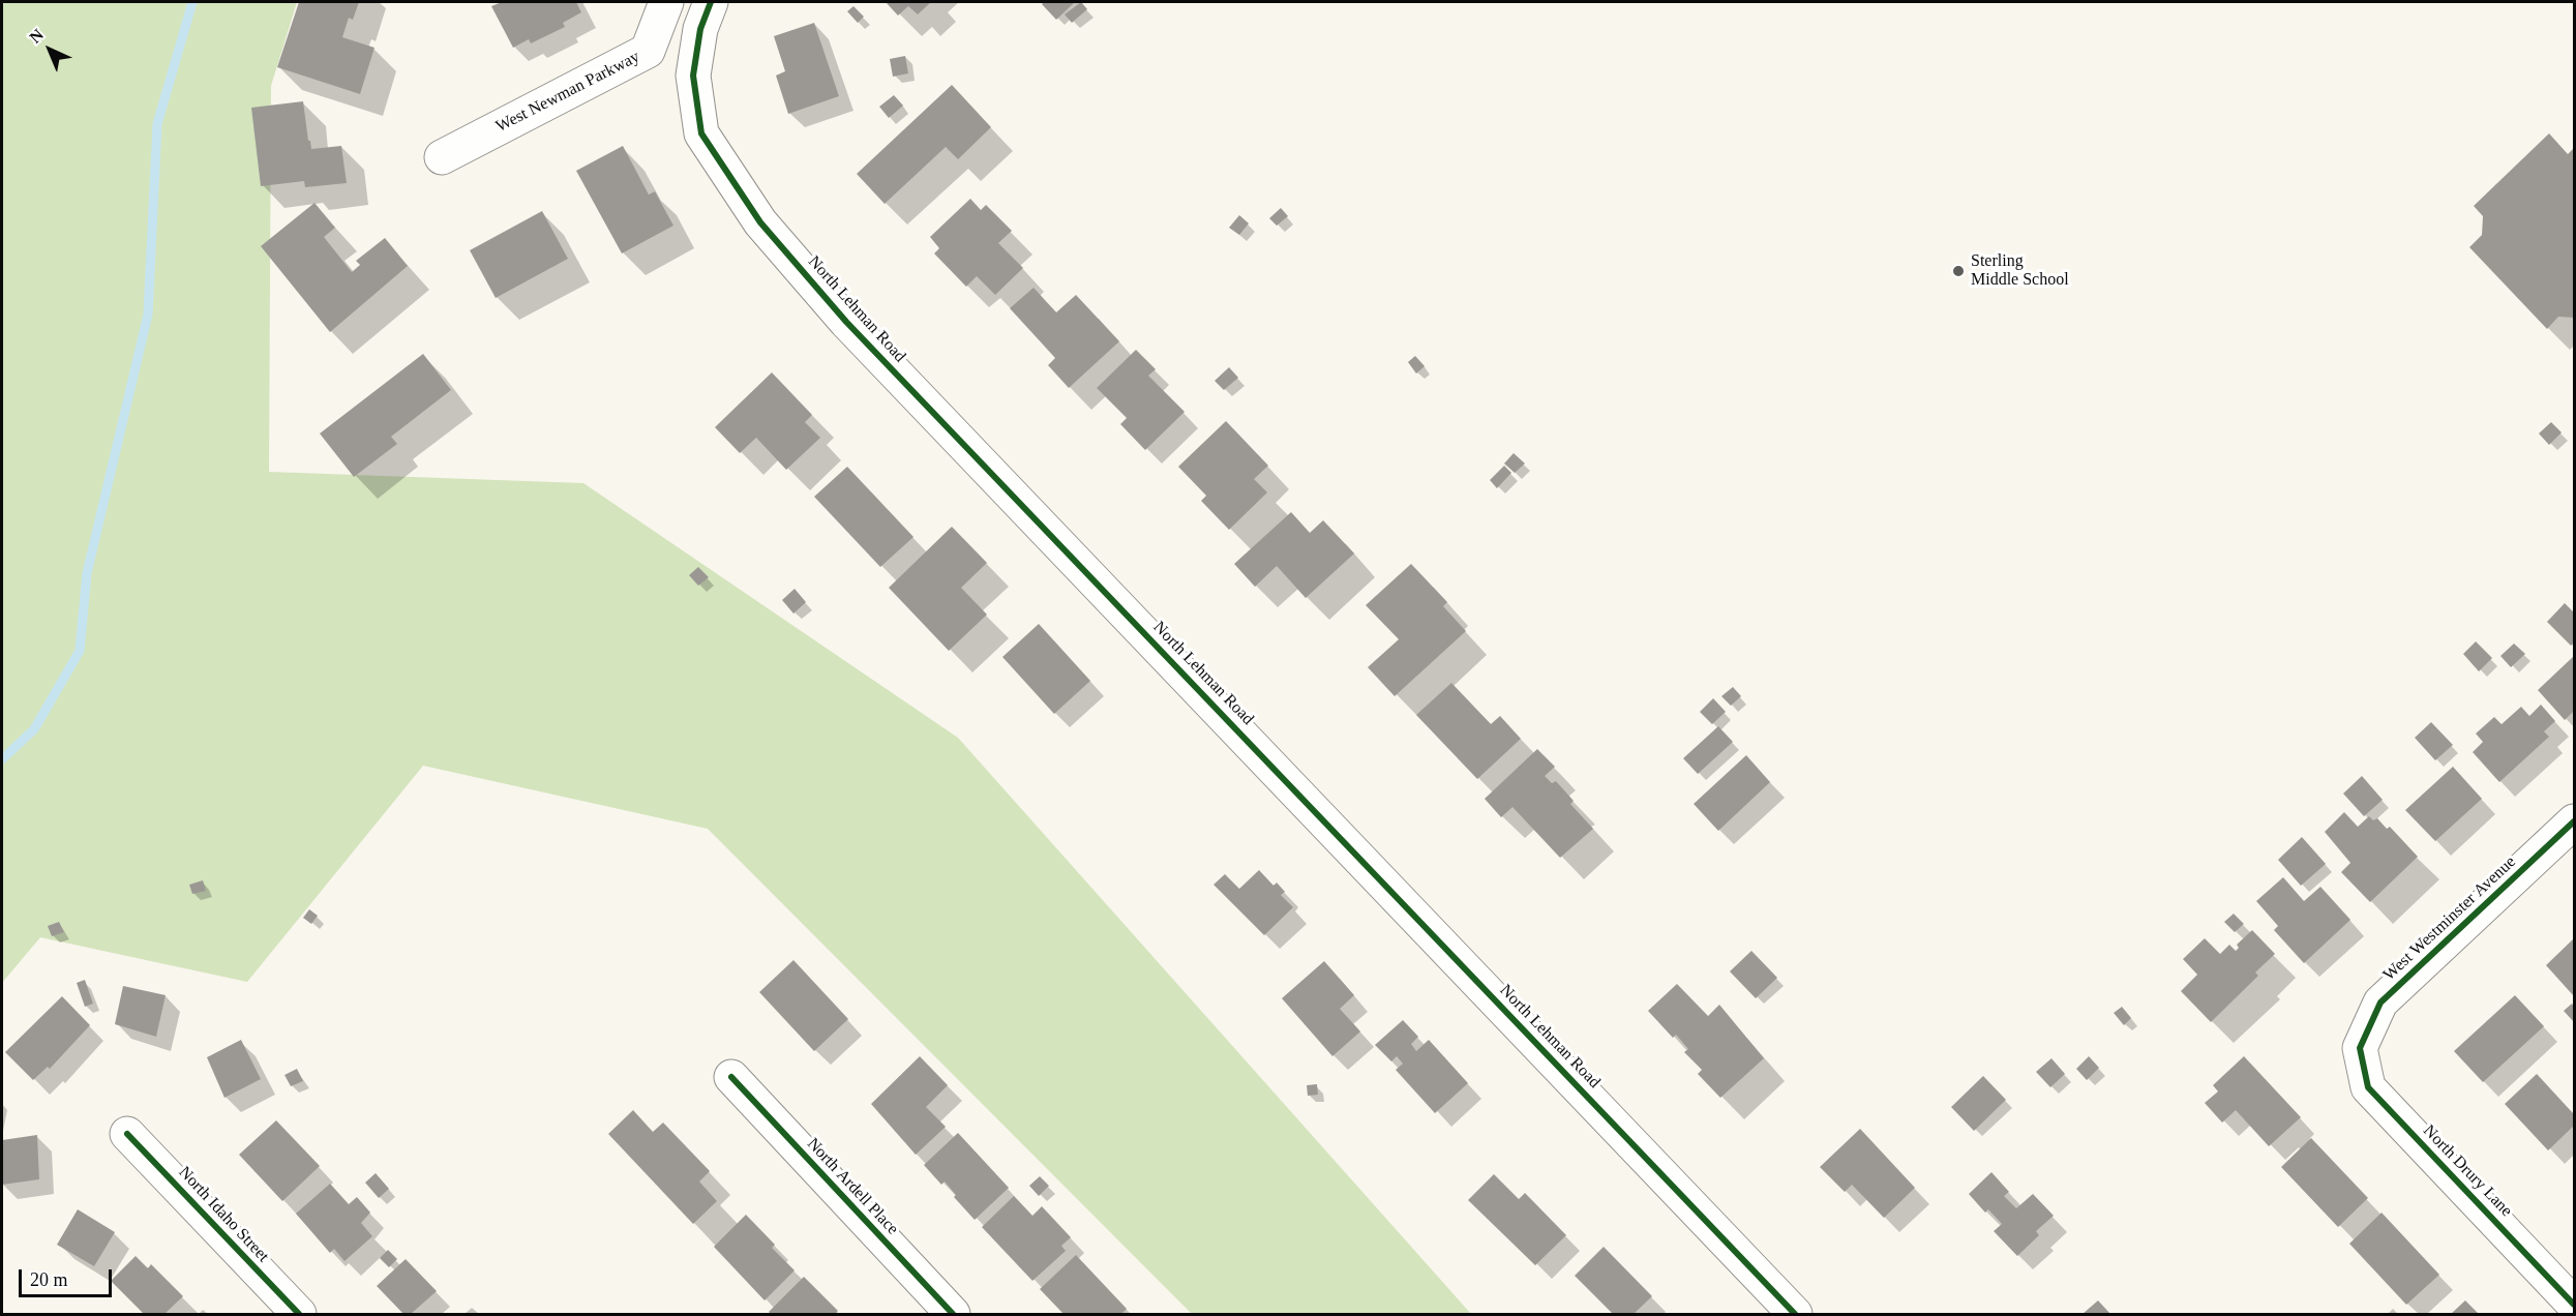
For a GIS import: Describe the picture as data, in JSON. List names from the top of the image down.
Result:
{
  "streets": {
    "street": [
      "West Newman Parkway",
      "North Lehman Road",
      "West Westminster Avenue",
      "North Drury Lane",
      "North Ardell Place",
      "North Idaho Street"
    ]
  },
  "crossings": [
    ["West Westminster Avenue", "North Drury Lane"]
  ],
  "places": ["Sterling Middle School"],
  "scale_bar": "20 m",
  "north": "top left"
}
